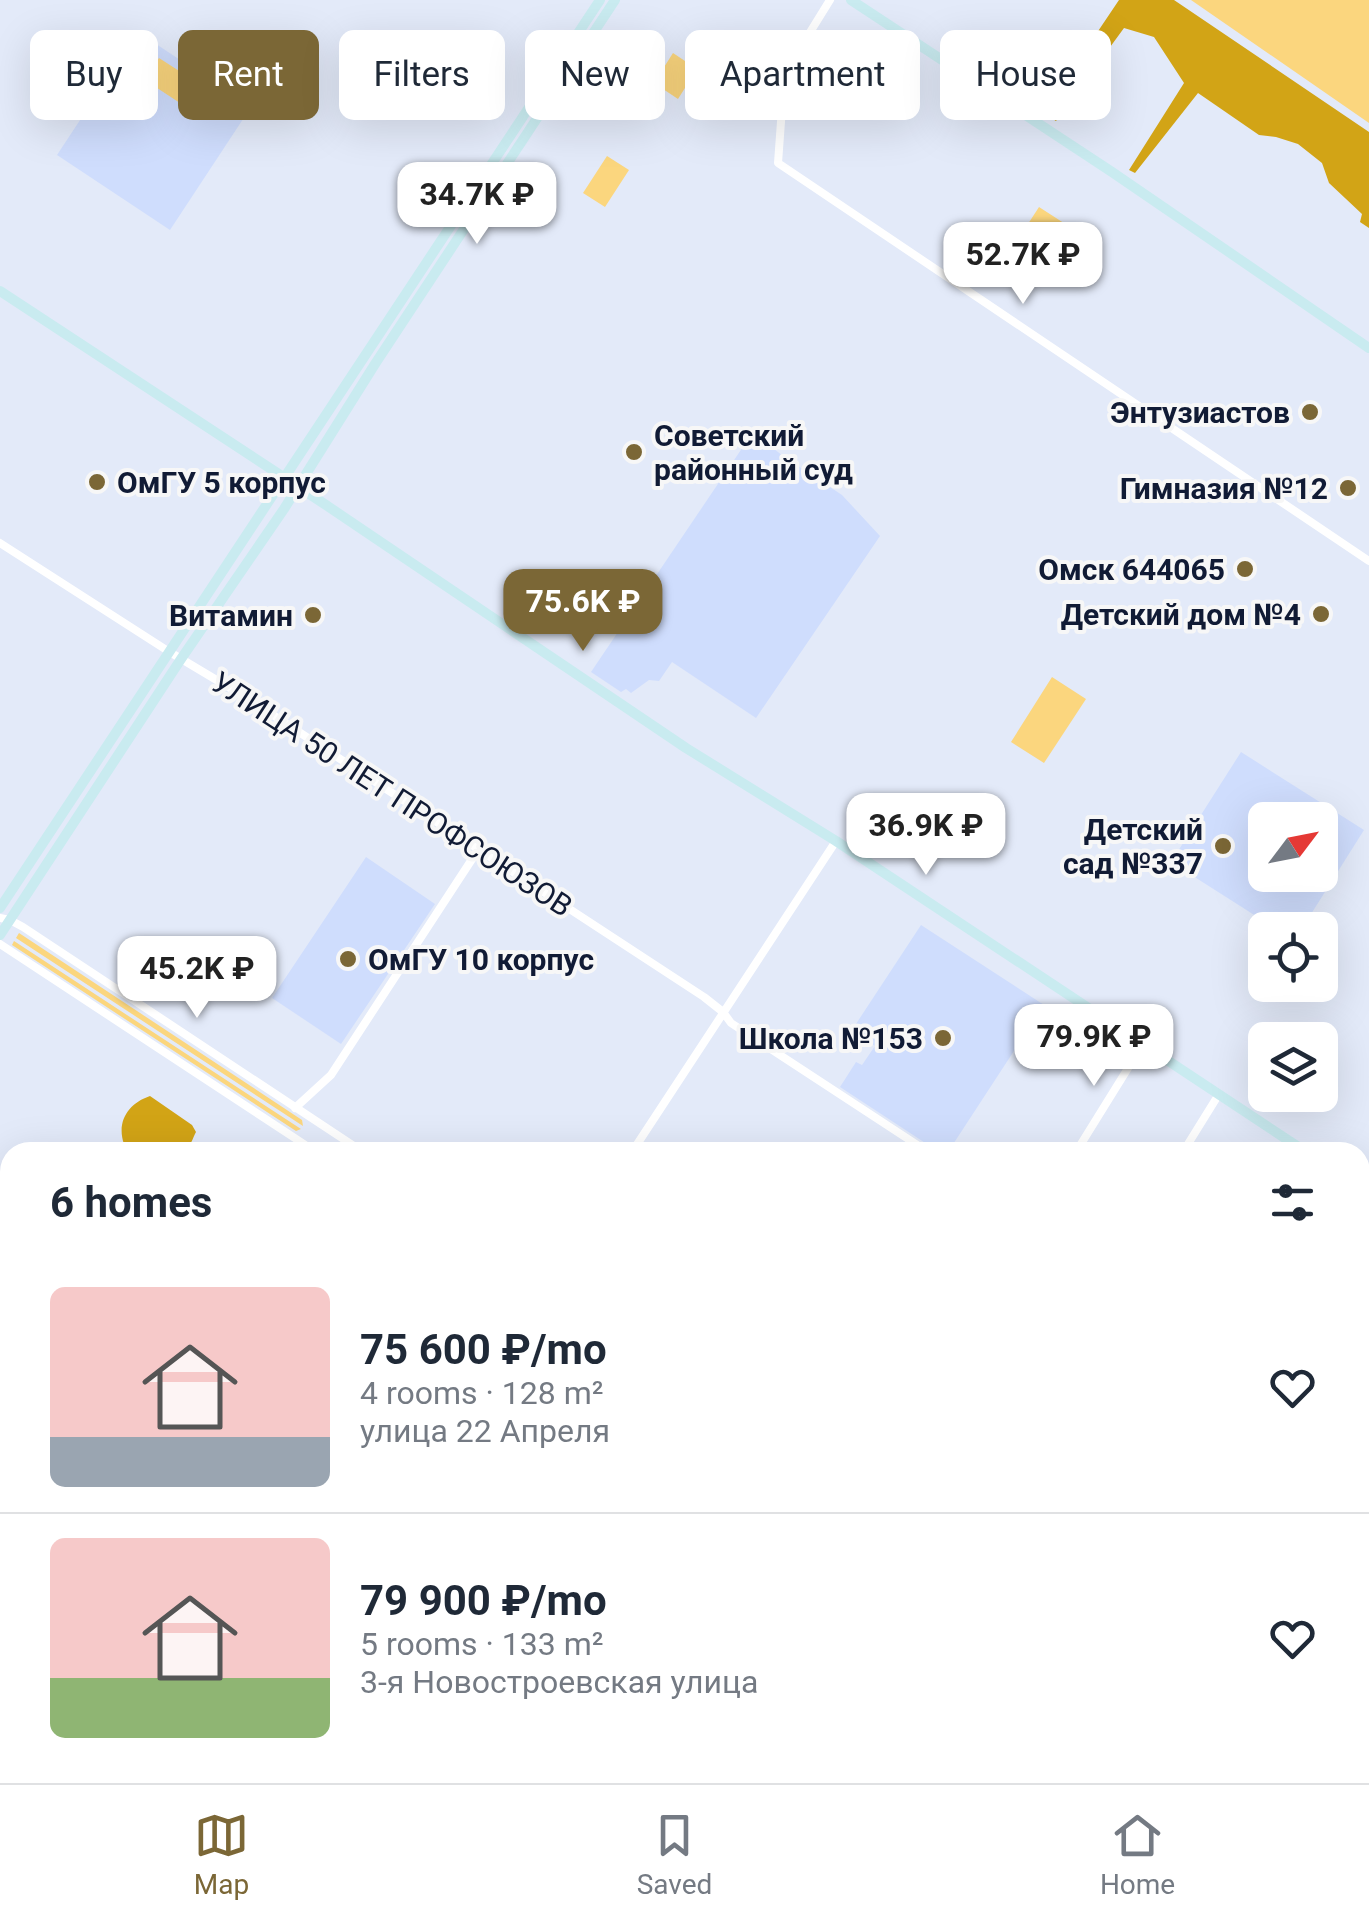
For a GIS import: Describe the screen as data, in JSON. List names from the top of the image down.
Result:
{
  "streets": {
    "street": ["УЛИЦА 50 ЛЕТ ПРОФСОЮЗОВ"]
  },
  "places": [
    "Энтузиастов",
    "Советский районный суд",
    "ОмГУ 5 корпус",
    "Гимназия №12",
    "Омск 644065",
    "Детский дом №4",
    "Витамин",
    "Детский сад №337",
    "ОмГУ 10 корпус",
    "Школа №153"
  ],
  "north": "top right",
  "page": {
    "chip": [
      "Buy",
      "Rent",
      "Filters",
      "New",
      "Apartment",
      "House"
    ],
    "price": [
      "34.7K ₽",
      "52.7K ₽",
      "75.6K ₽",
      "36.9K ₽",
      "45.2K ₽",
      "79.9K ₽"
    ],
    "heading": "6 homes",
    "list": [
      {
        "name": "75 600 ₽/mo",
        "note": "4 rooms · 128 m² · улица 22 Апреля"
      },
      {
        "name": "79 900 ₽/mo",
        "note": "5 rooms · 133 m² · 3-я Новостроевская улица"
      }
    ],
    "tabs": ["Map", "Saved", "Home"]
  }
}
